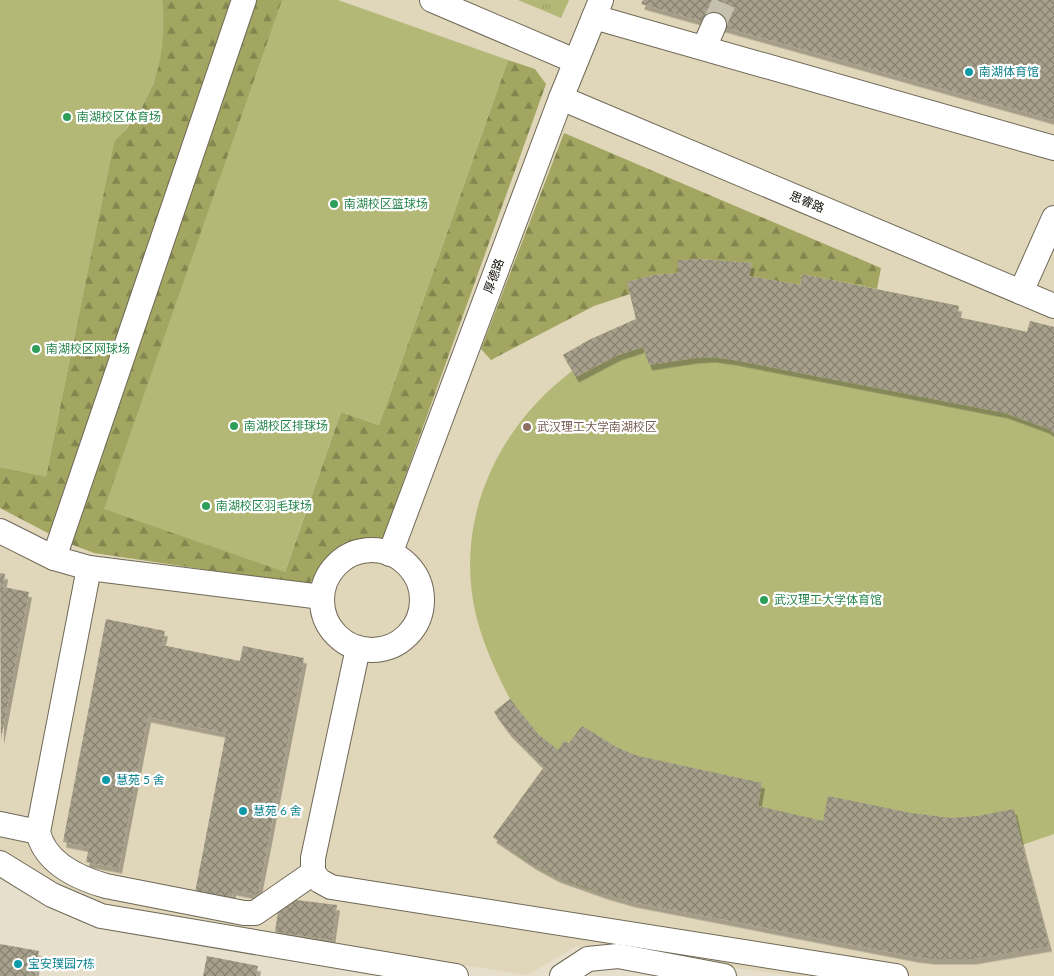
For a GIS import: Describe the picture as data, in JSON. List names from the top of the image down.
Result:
{
  "streets": {
    "street": ["思睿路", "厚德路"]
  },
  "crossings": [
    ["思睿路", "厚德路"]
  ],
  "places": [
    "南湖体育馆",
    "南湖校区体育场",
    "南湖校区篮球场",
    "南湖校区网球场",
    "南湖校区排球场",
    "武汉理工大学南湖校区",
    "南湖校区羽毛球场",
    "武汉理工大学体育馆",
    "慧苑 5 舍",
    "慧苑 6 舍",
    "宝安璞园7栋"
  ]
}
